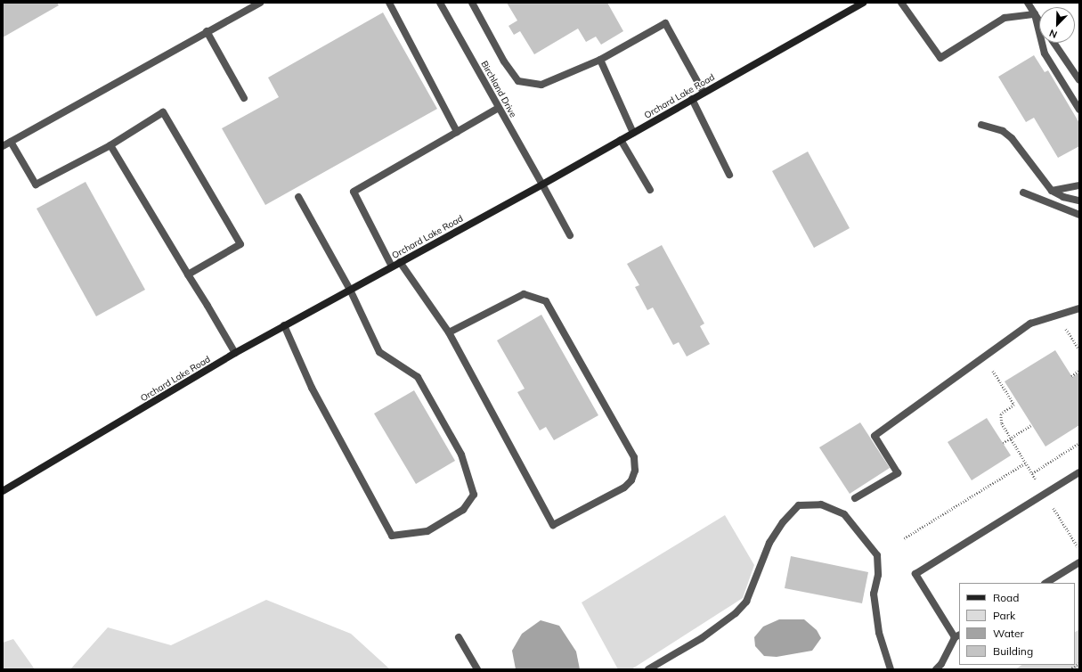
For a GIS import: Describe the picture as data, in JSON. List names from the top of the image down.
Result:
{
  "streets": {
    "main road": ["Orchard Lake Road"],
    "street": ["Birchland Drive"]
  },
  "crossings": [
    ["Birchland Drive", "Orchard Lake Road"]
  ],
  "legend": [
    "Road",
    "Park",
    "Water",
    "Building"
  ],
  "north": "bottom left"
}
